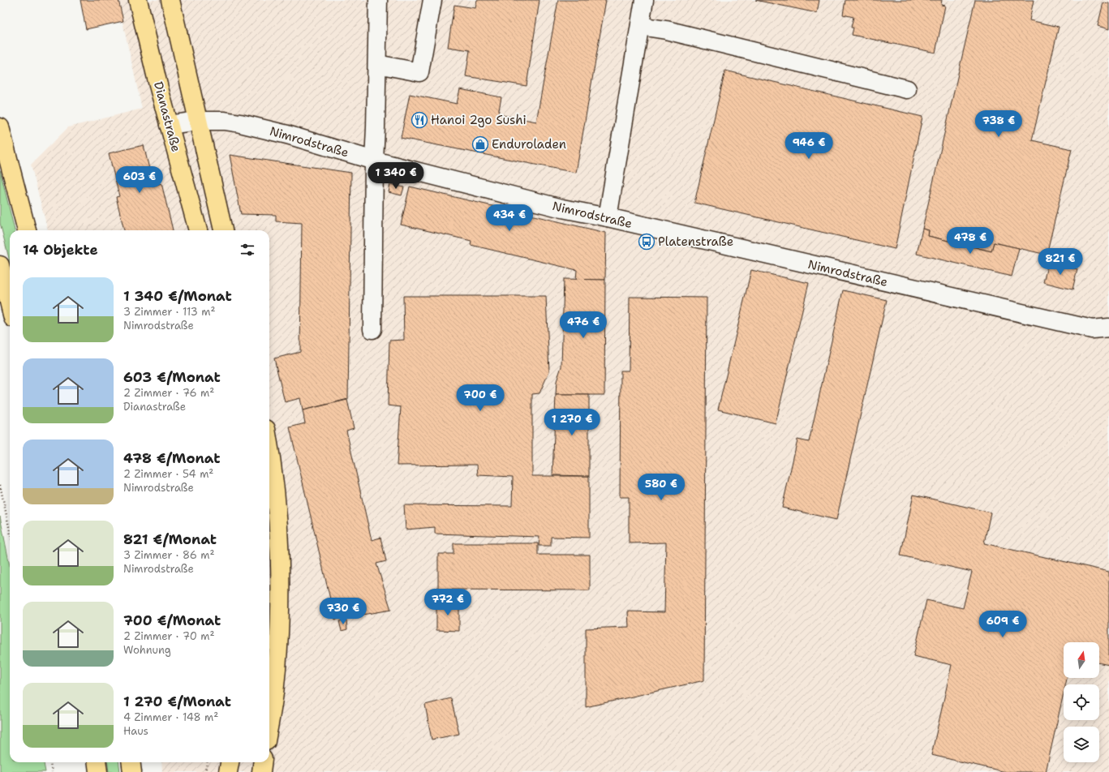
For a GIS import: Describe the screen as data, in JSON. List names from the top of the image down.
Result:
{
  "streets": {
    "main road": ["Dianastraße"],
    "street": ["Nimrodstraße"]
  },
  "crossings": [
    ["Dianastraße", "Nimrodstraße"]
  ],
  "places": {
    "restaurant": ["Hanoi 2go Sushi"],
    "shop": ["Enduroladen"],
    "bus stop": ["Platenstraße"]
  },
  "north": "top",
  "page": {
    "price": [
      "738 €",
      "946 €",
      "1 340 €",
      "603 €",
      "434 €",
      "478 €",
      "821 €",
      "476 €",
      "700 €",
      "1 270 €",
      "580 €",
      "772 €",
      "730 €",
      "609 €"
    ],
    "heading": "14 Objekte",
    "list": [
      {
        "name": "1 340 €/Monat",
        "note": "3 Zimmer · 113 m² · Nimrodstraße"
      },
      {
        "name": "603 €/Monat",
        "note": "2 Zimmer · 76 m² · Dianastraße"
      },
      {
        "name": "478 €/Monat",
        "note": "2 Zimmer · 54 m² · Nimrodstraße"
      },
      {
        "name": "821 €/Monat",
        "note": "3 Zimmer · 86 m² · Nimrodstraße"
      },
      {
        "name": "700 €/Monat",
        "note": "2 Zimmer · 70 m² · Wohnung"
      },
      {
        "name": "1 270 €/Monat",
        "note": "4 Zimmer · 148 m² · Haus"
      }
    ]
  }
}
